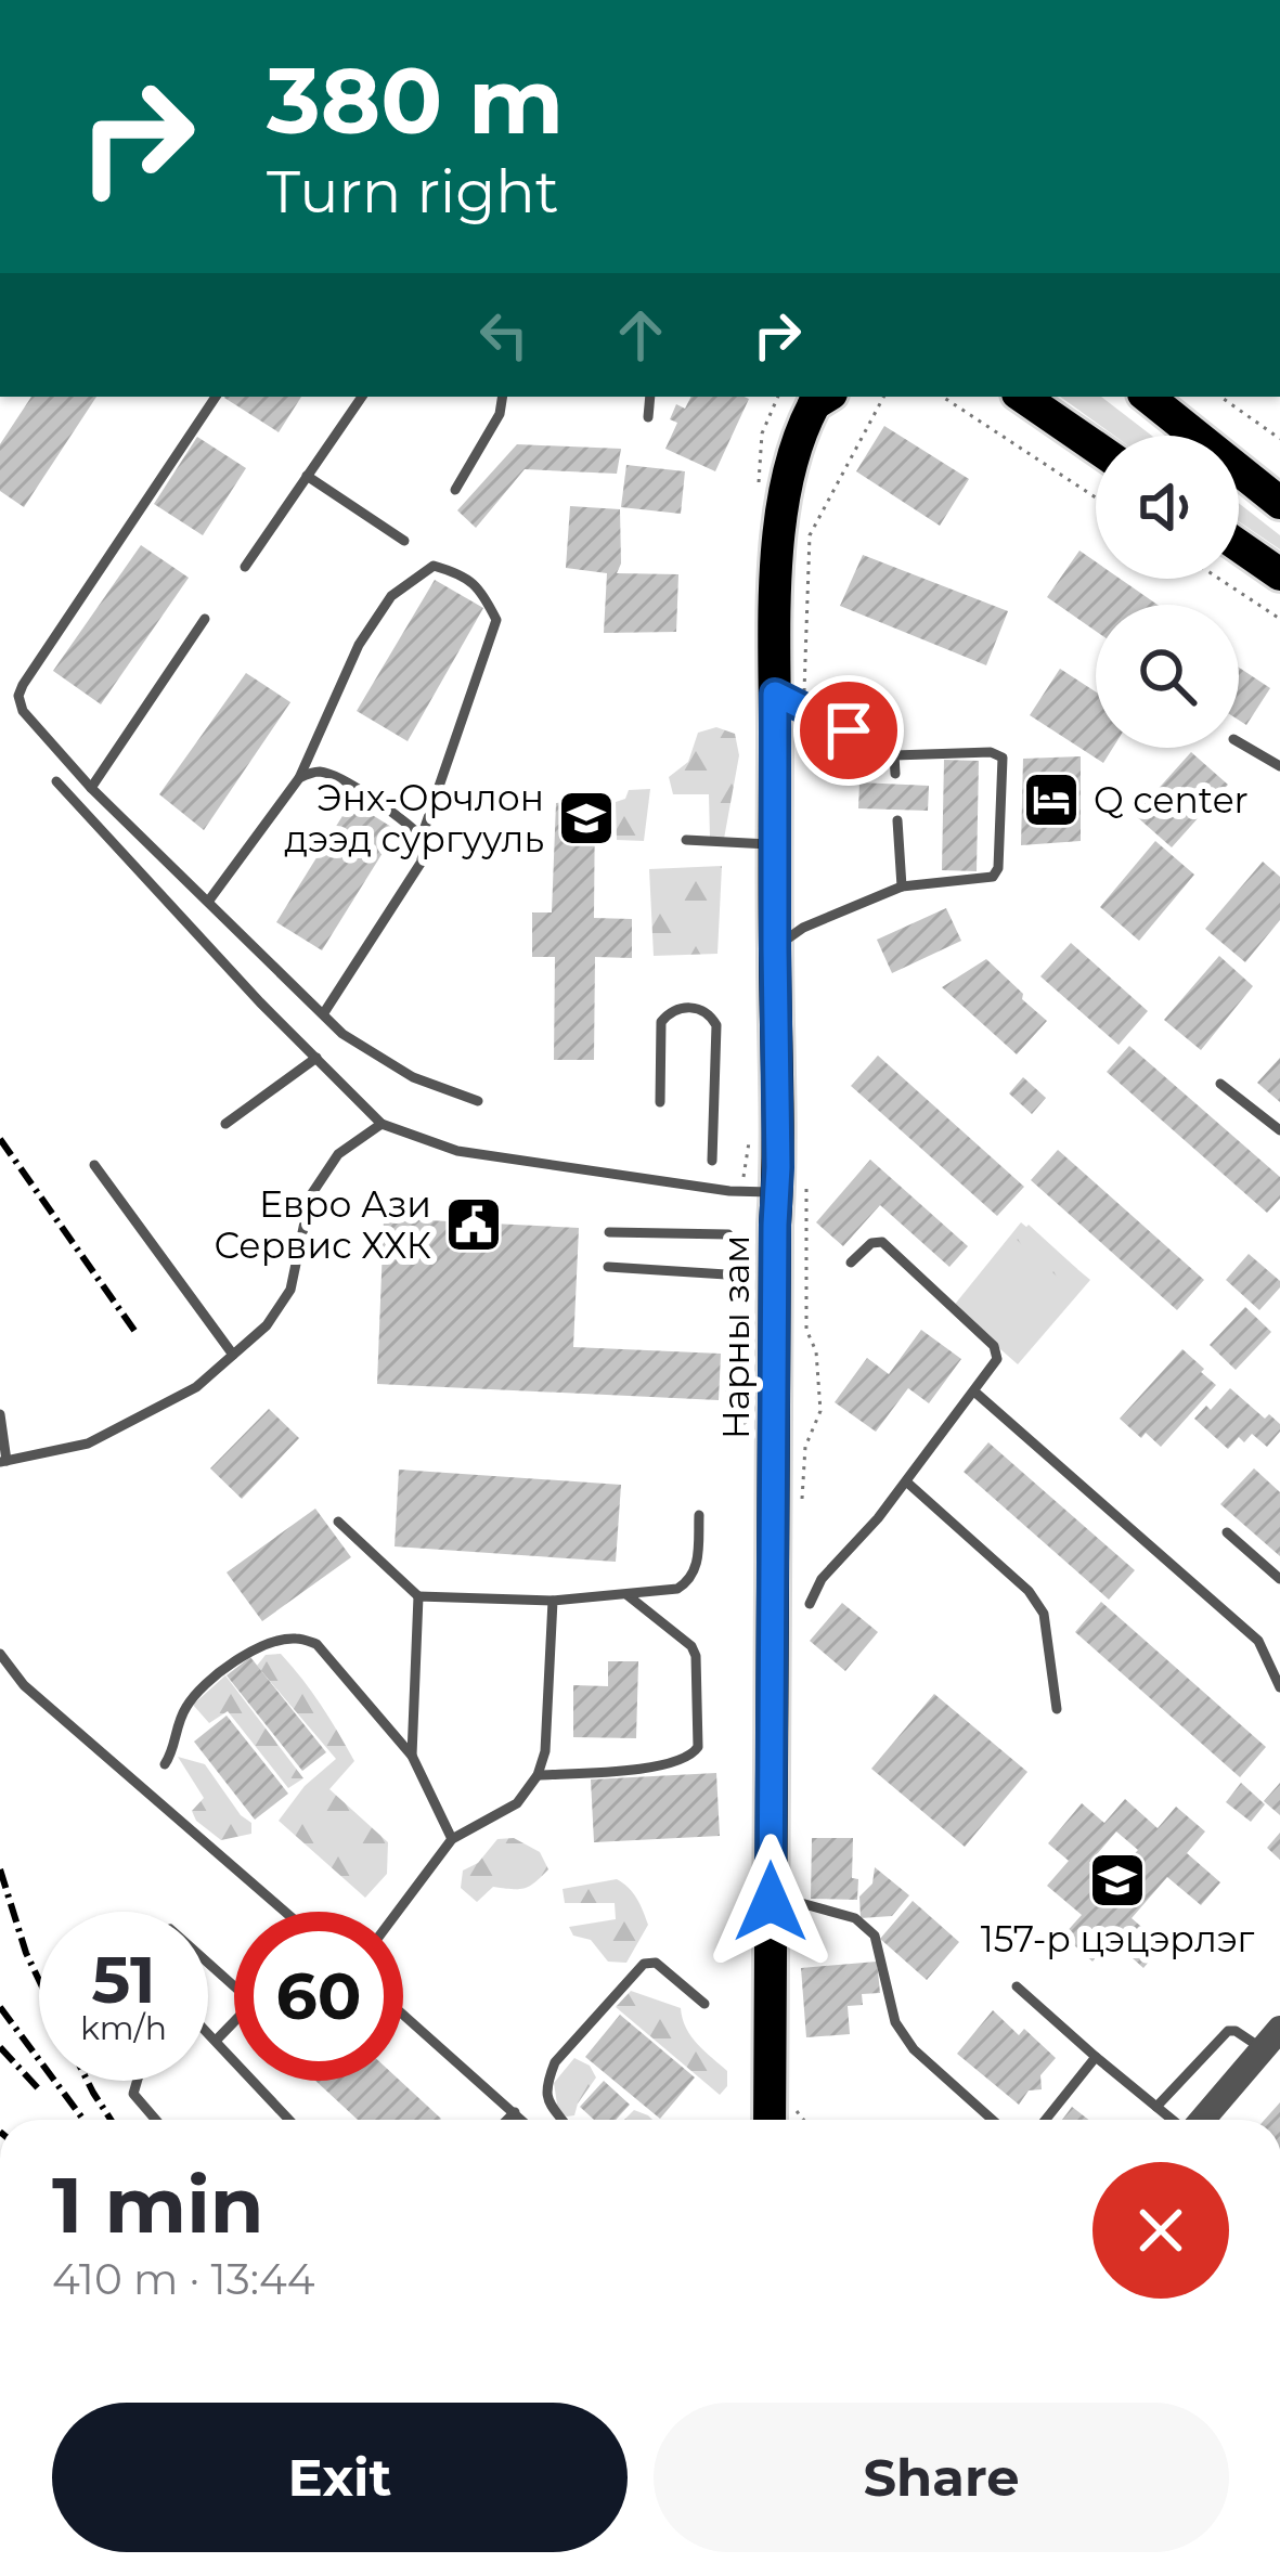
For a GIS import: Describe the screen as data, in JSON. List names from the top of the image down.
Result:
{
  "streets": {
    "main road": ["Нарны зам"]
  },
  "places": {
    "hotel": ["Q center"],
    "school or university": ["Энх-Орчлон дээд сургууль", "157-р цэцэрлэг"],
    "public building": ["Евро Ази Сервис ХХК"]
  },
  "page": {
    "turn": ["380 m", "Turn right"],
    "speed": "51 km/h",
    "limit": "60",
    "heading": ["1 min", "410 m · 13:44"],
    "buttons": ["Exit", "Share"]
  }
}
